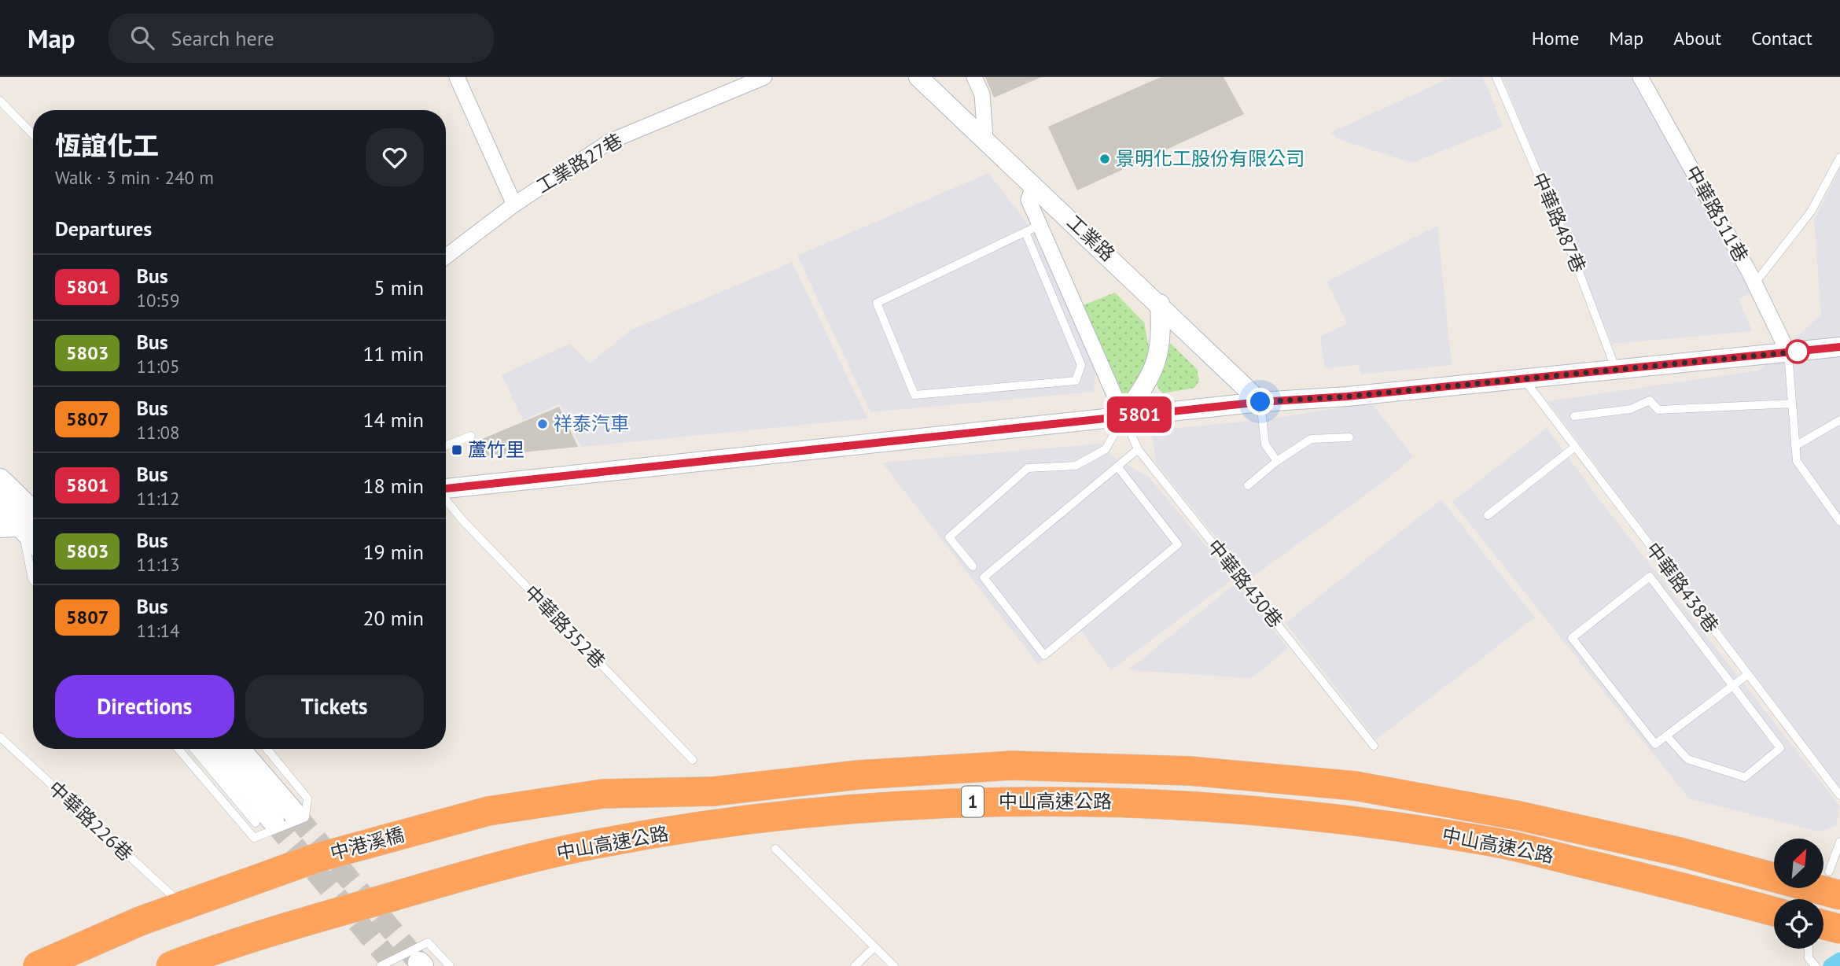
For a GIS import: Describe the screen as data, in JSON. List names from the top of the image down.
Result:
{
  "streets": {
    "highway": ["1", "中山高速公路", "中港溪橋"],
    "street": ["工業路27巷", "中華路511巷", "工業路"],
    "lane": [
      "中華路487巷",
      "中華路430巷",
      "中華路438巷",
      "中華路352巷",
      "中華路226巷"
    ]
  },
  "crossings": [
    ["中山高速公路", "中港溪橋"]
  ],
  "places": {
    "other": ["景明化工股份有限公司", "祥泰汽車"],
    "transit": ["蘆竹里"]
  },
  "lines": ["bus line 5801"],
  "north": "top right",
  "page": {
    "header": "Map",
    "search": "Search here",
    "nav": [
      "Home",
      "Map",
      "About",
      "Contact"
    ],
    "on_map": "5801",
    "heading": [
      ["恆誼化工", "Walk · 3 min · 240 m"],
      "Departures"
    ],
    "list": [
      {
        "mark": "5801",
        "name": "Bus",
        "note": "10:59",
        "value": "5 min"
      },
      {
        "mark": "5803",
        "name": "Bus",
        "note": "11:05",
        "value": "11 min"
      },
      {
        "mark": "5807",
        "name": "Bus",
        "note": "11:08",
        "value": "14 min"
      },
      {
        "mark": "5801",
        "name": "Bus",
        "note": "11:12",
        "value": "18 min"
      },
      {
        "mark": "5803",
        "name": "Bus",
        "note": "11:13",
        "value": "19 min"
      },
      {
        "mark": "5807",
        "name": "Bus",
        "note": "11:14",
        "value": "20 min"
      }
    ],
    "buttons": ["Directions", "Tickets"]
  }
}
